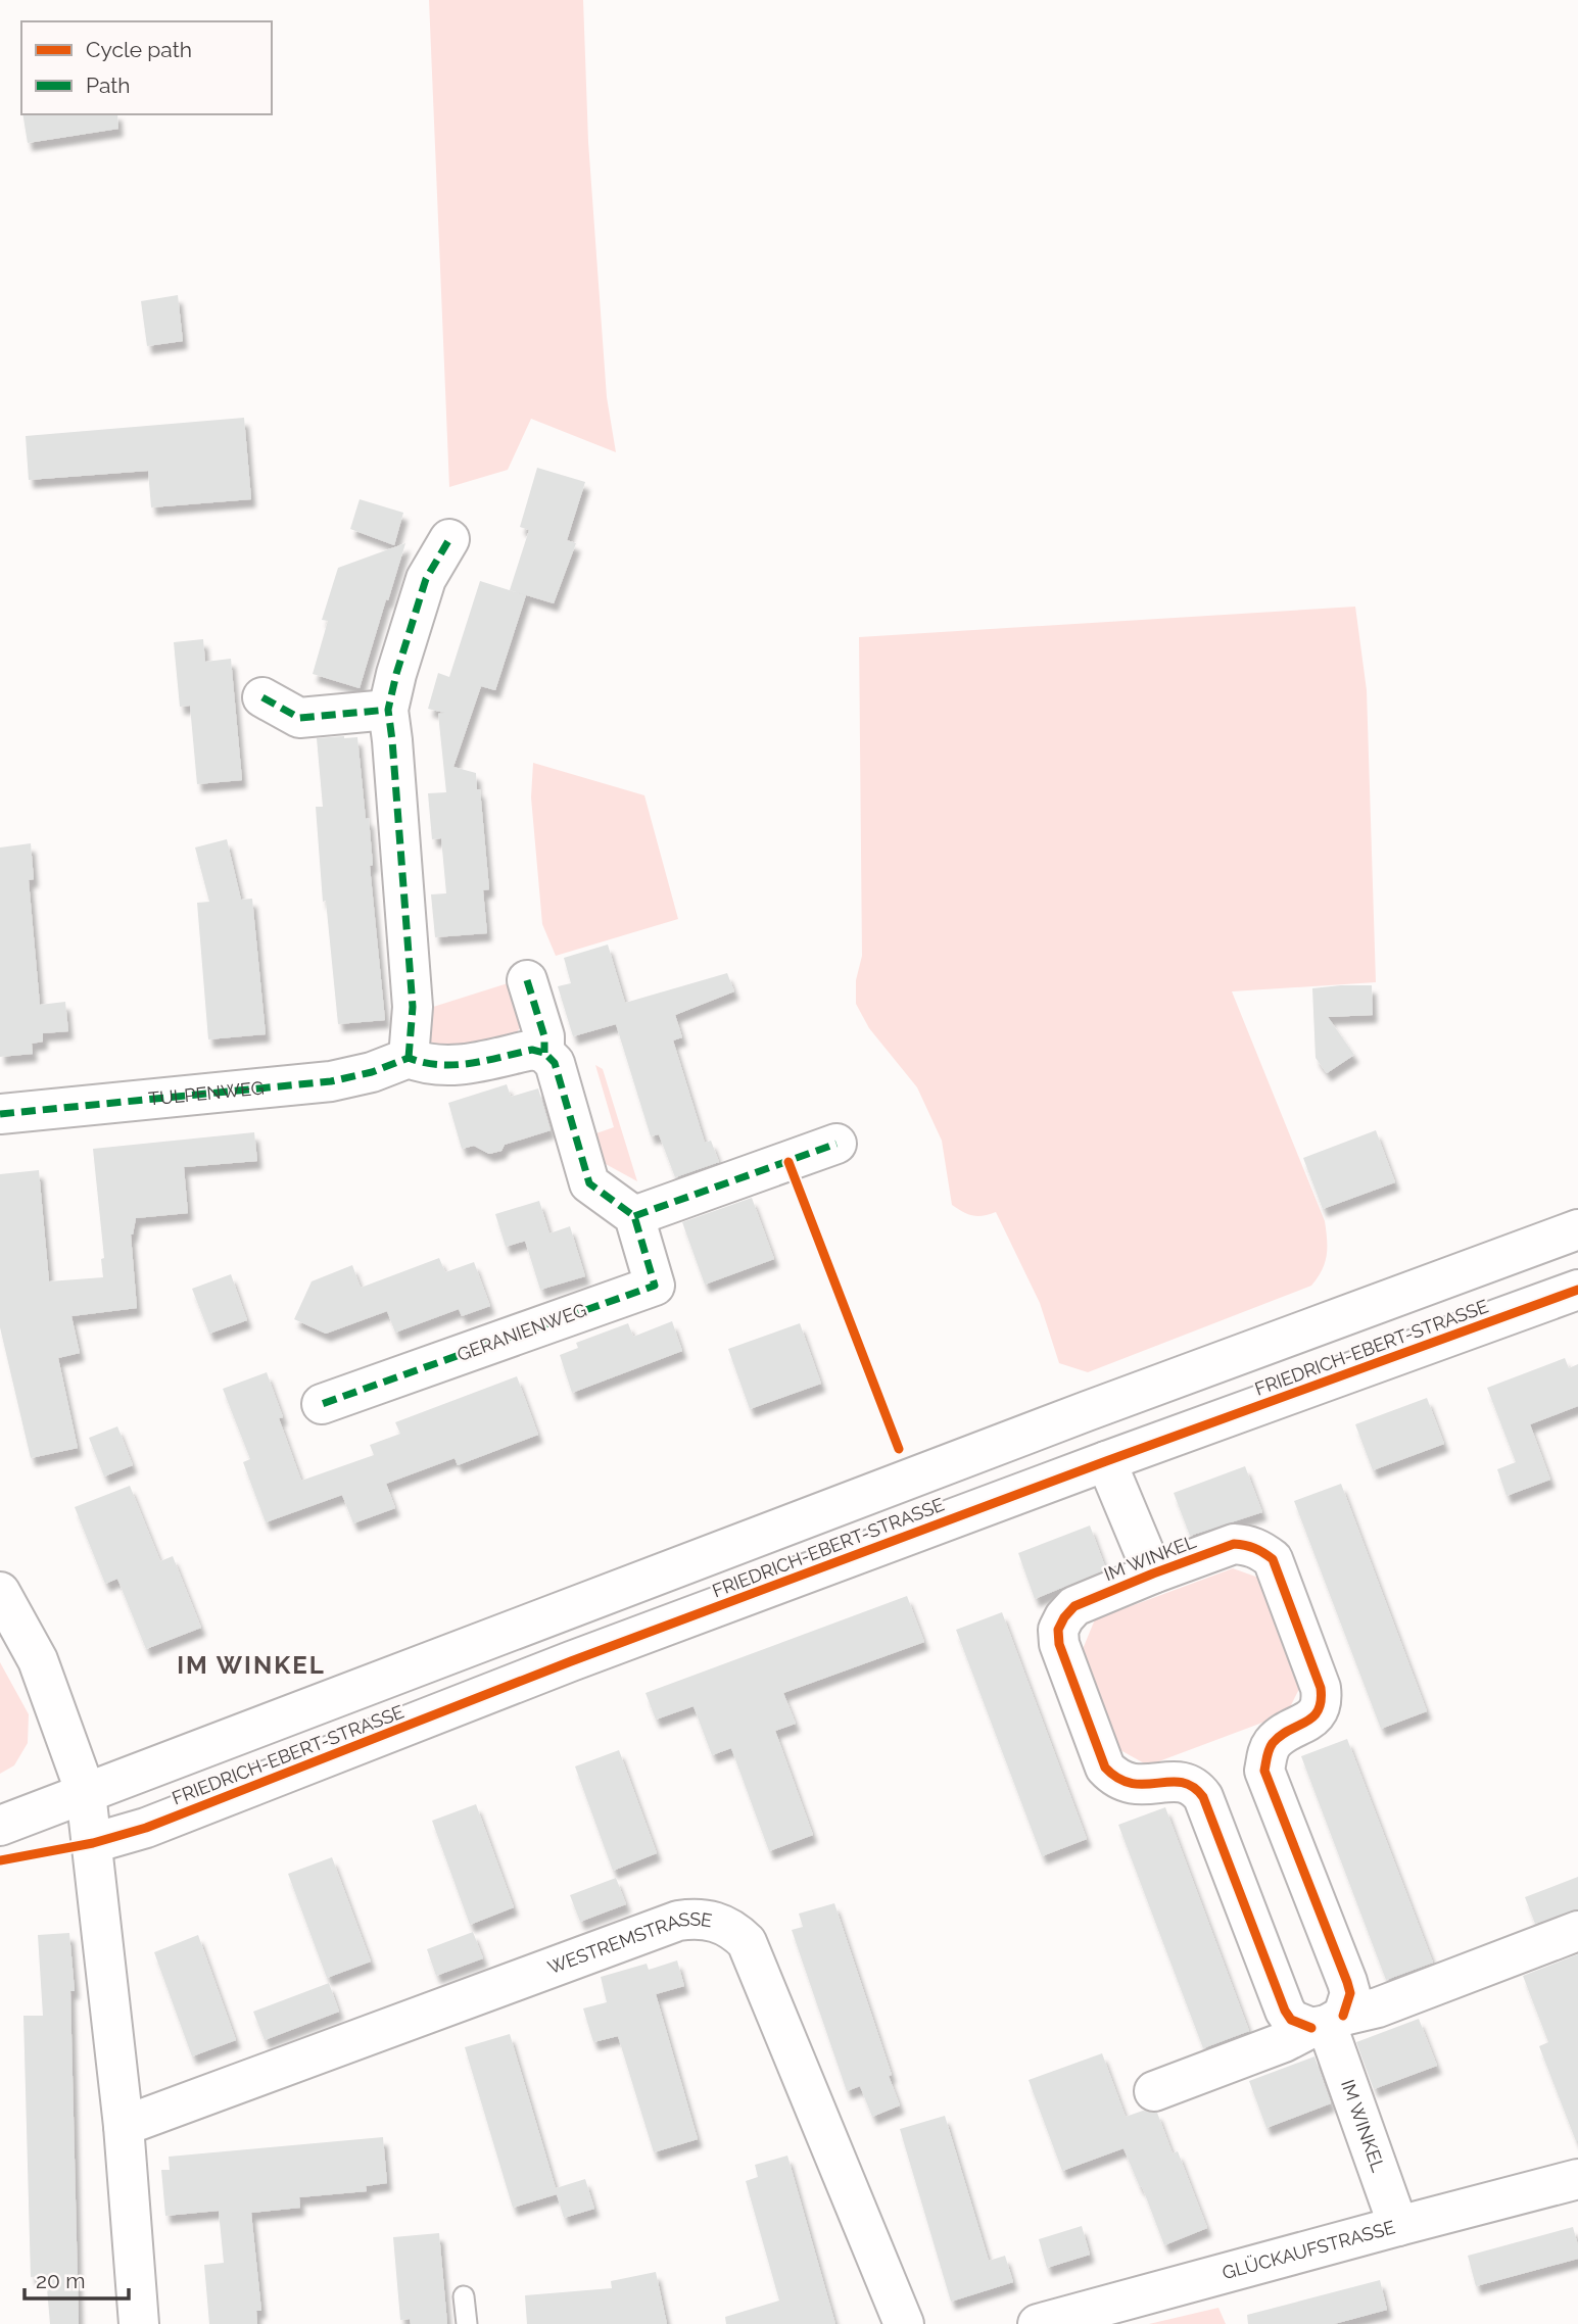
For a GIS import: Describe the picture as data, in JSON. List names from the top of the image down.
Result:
{
  "streets": {
    "street": [
      "TULPENWEG",
      "GERANIENWEG",
      "FRIEDRICH-EBERT-STRASSE",
      "IM WINKEL",
      "WESTREMSTRASSE",
      "GLÜCKAUFSTRASSE"
    ]
  },
  "crossings": [
    ["FRIEDRICH-EBERT-STRASSE", "IM WINKEL"],
    ["IM WINKEL", "GLÜCKAUFSTRASSE"]
  ],
  "districts": ["IM WINKEL"],
  "legend": ["Cycle path", "Path"],
  "scale_bar": "20 m"
}
